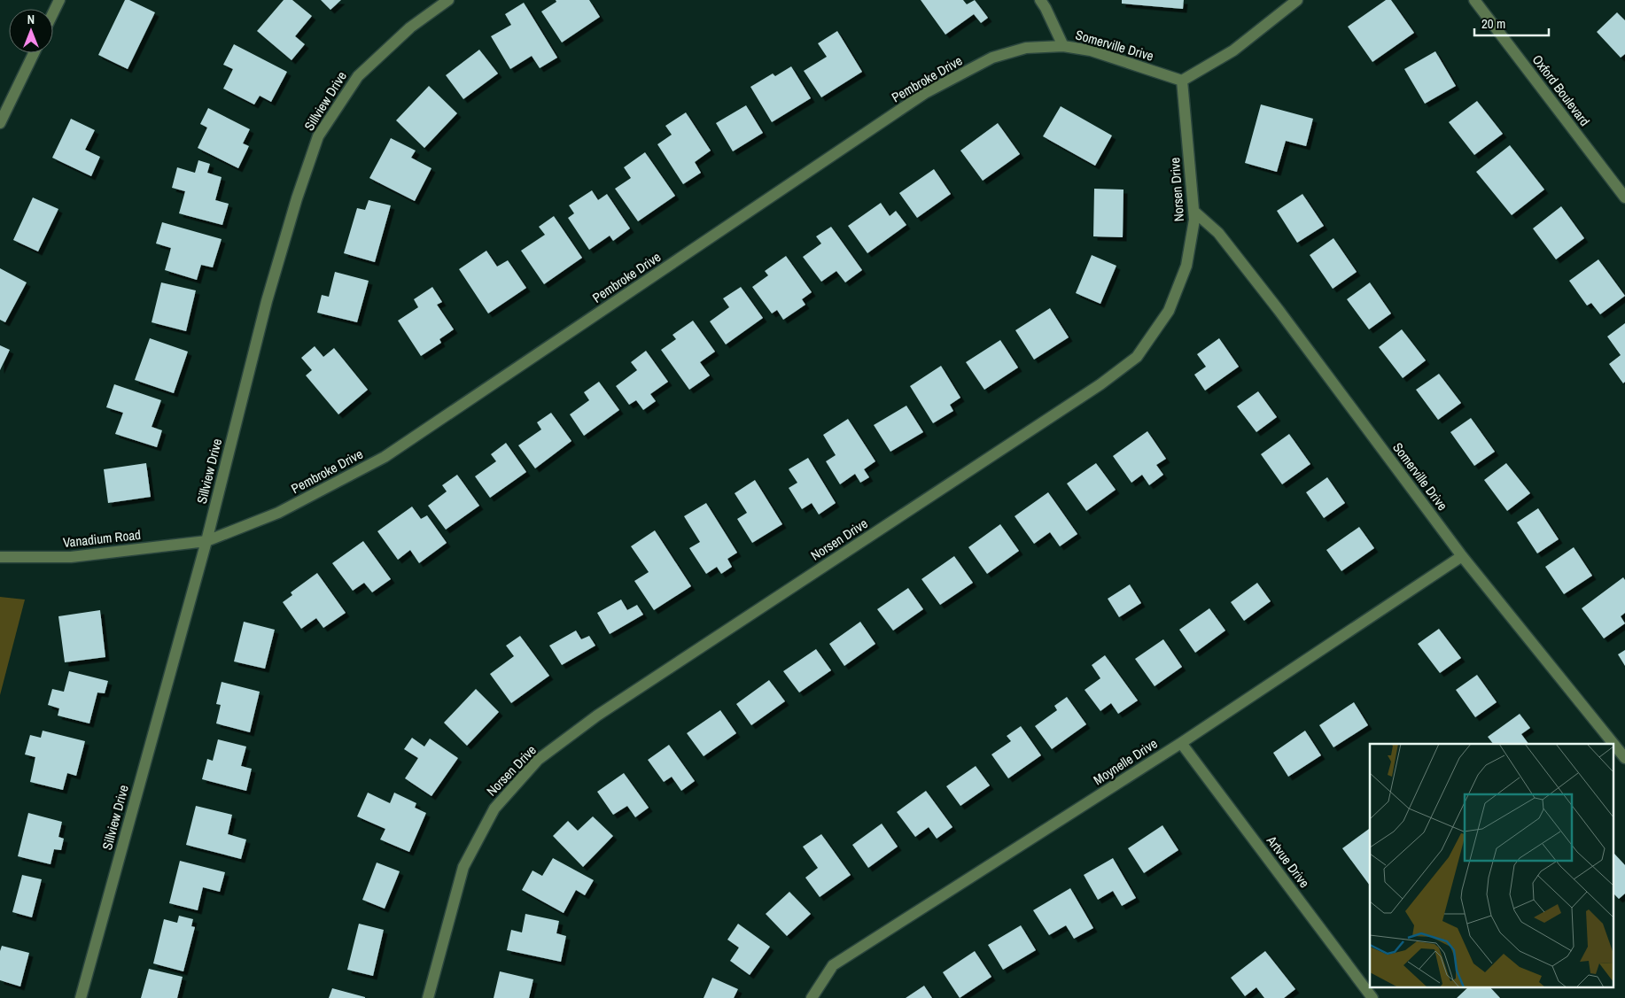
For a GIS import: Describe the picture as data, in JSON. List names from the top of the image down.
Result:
{
  "streets": {
    "street": [
      "Somerville Drive",
      "Pembroke Drive",
      "Oxford Boulevard",
      "Sillview Drive",
      "Norsen Drive",
      "Vanadium Road",
      "Moynelle Drive",
      "Artvue Drive"
    ]
  },
  "crossings": [
    ["Somerville Drive", "Pembroke Drive"],
    ["Somerville Drive", "Norsen Drive"],
    ["Somerville Drive", "Moynelle Drive"],
    ["Pembroke Drive", "Sillview Drive"],
    ["Pembroke Drive", "Vanadium Road"],
    ["Sillview Drive", "Vanadium Road"],
    ["Moynelle Drive", "Artvue Drive"]
  ],
  "scale_bar": "20 m",
  "north": "top"
}
